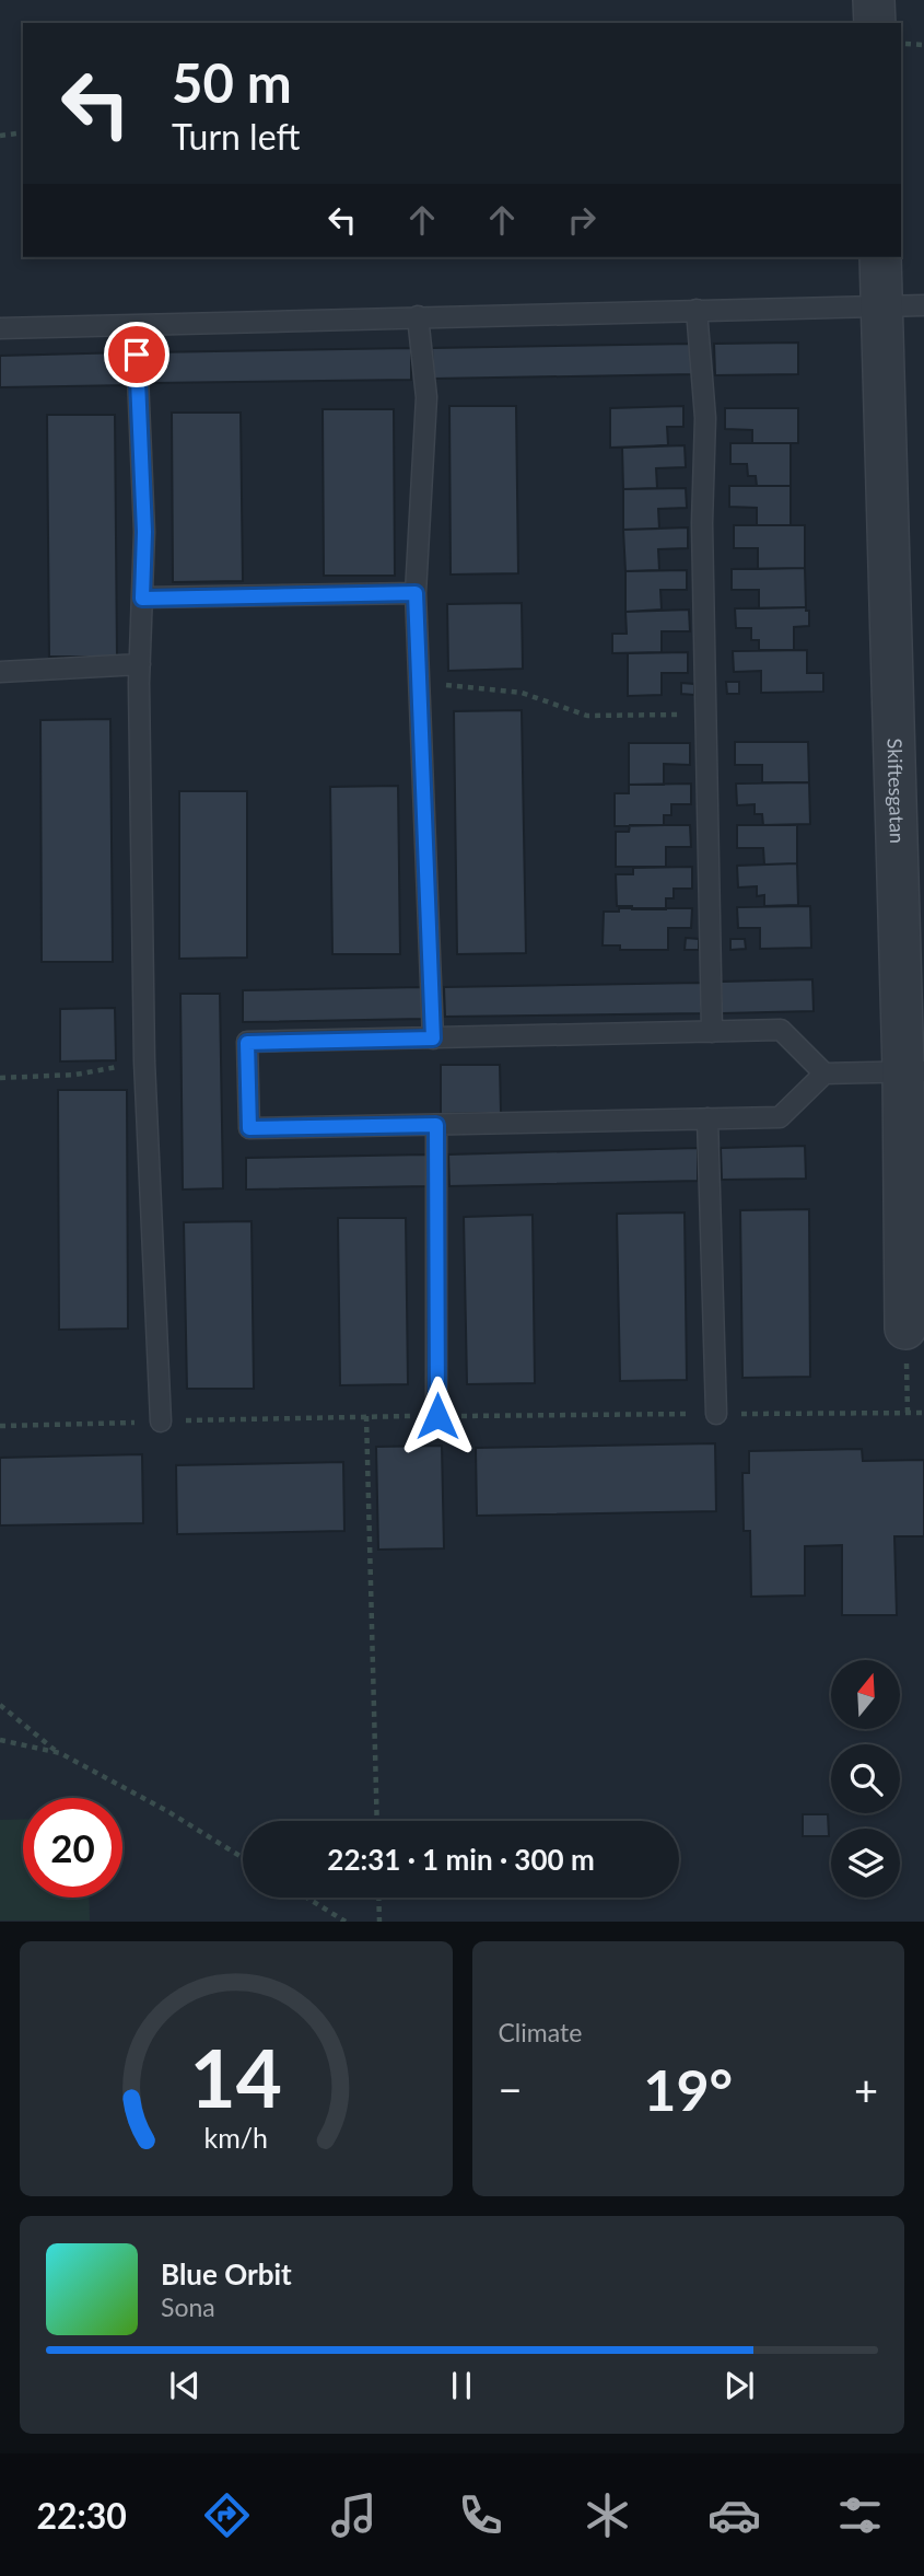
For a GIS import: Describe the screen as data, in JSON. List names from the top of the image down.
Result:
{
  "streets": {
    "street": ["Skiftesgatan"]
  },
  "north": "top",
  "page": {
    "turn": ["50 m", "Turn left"],
    "limit": "20",
    "trip": "22:31 · 1 min · 300 m",
    "tile": "Climate",
    "heat": ["−", "19°", "+"],
    "song": ["Blue Orbit", "Sona"],
    "tabs": "22:30",
    "gauge": ["14", "km/h"]
  }
}
